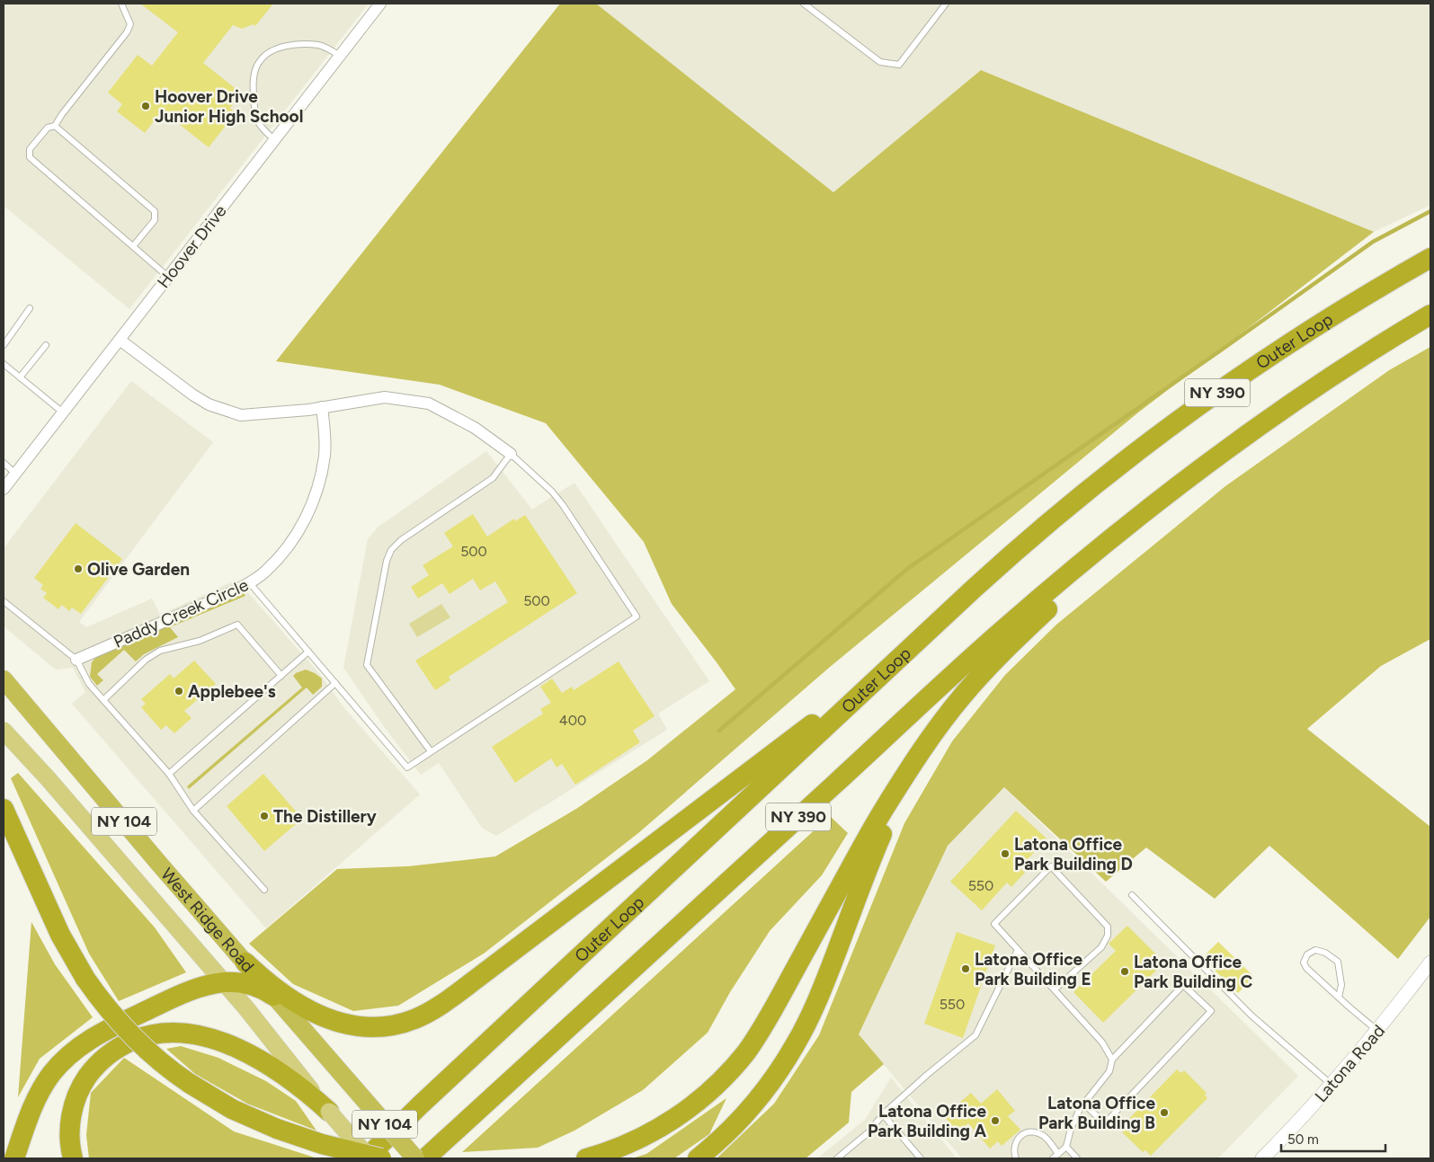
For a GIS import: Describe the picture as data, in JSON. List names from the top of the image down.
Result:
{
  "streets": {
    "highway": [
      "Outer Loop",
      "NY 390",
      "NY 104",
      "West Ridge Road"
    ],
    "street": ["Hoover Drive", "Paddy Creek Circle", "Latona Road"]
  },
  "places": [
    "Hoover Drive Junior High School",
    "Olive Garden",
    "Applebee's",
    "The Distillery",
    "Latona Office Park Building D",
    "Latona Office Park Building E",
    "Latona Office Park Building C",
    "Latona Office Park Building B",
    "Latona Office Park Building A"
  ],
  "house_numbers": [
    "500",
    "500",
    "400",
    "550",
    "550"
  ],
  "scale_bar": "50 m"
}
